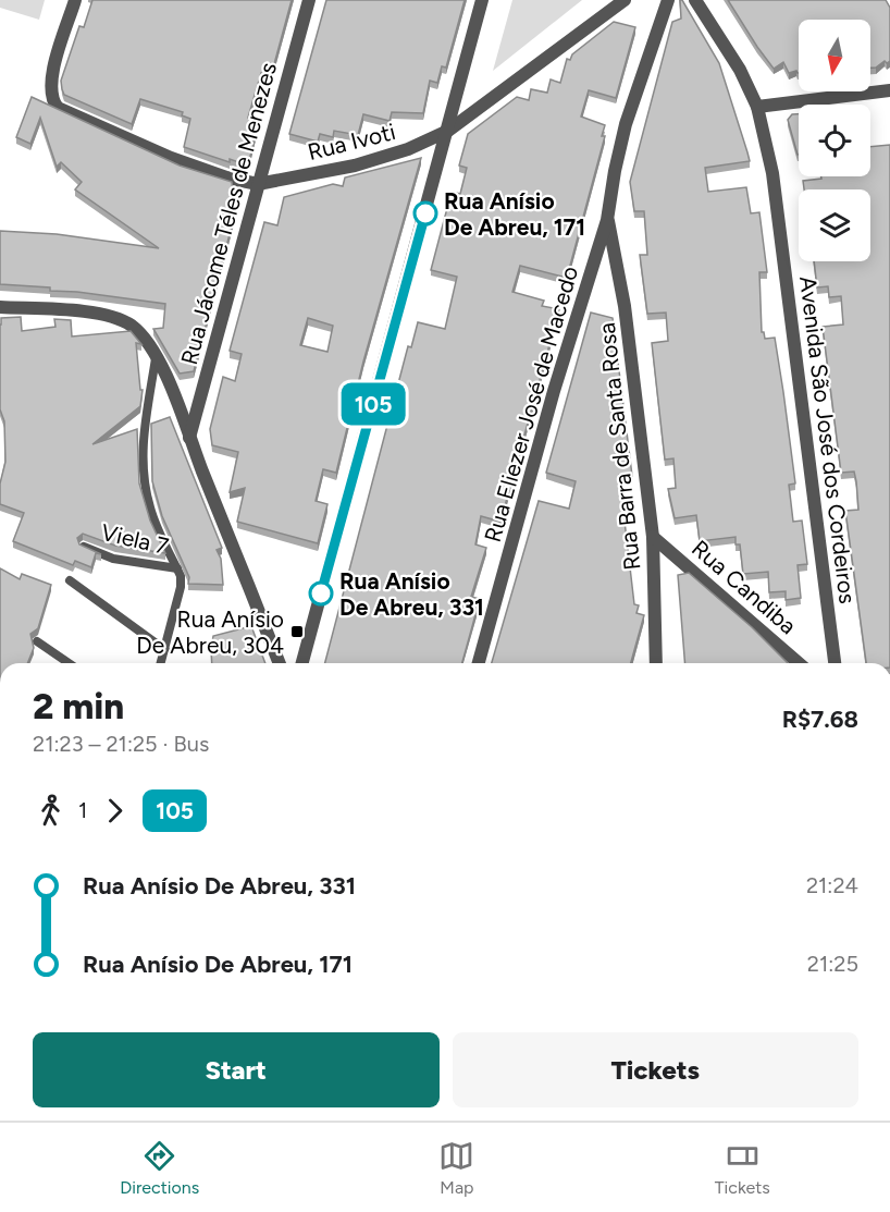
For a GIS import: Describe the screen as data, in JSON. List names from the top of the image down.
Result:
{
  "streets": {
    "street": [
      "Rua Ivoti",
      "Rua Jácome Téles de Menezes",
      "Rua Eliezer José de Macedo",
      "Avenida São José dos Cordeiros",
      "Rua Barra de Santa Rosa",
      "Rua Candiba"
    ],
    "lane": ["Viela 7"]
  },
  "crossings": [
    ["Rua Ivoti", "Rua Jácome Téles de Menezes"],
    ["Rua Eliezer José de Macedo", "Rua Barra de Santa Rosa"],
    ["Rua Barra de Santa Rosa", "Rua Candiba"]
  ],
  "places": {
    "other": ["Rua Anísio De Abreu, 171", "Rua Anísio De Abreu, 331"],
    "transit": ["Rua Anísio De Abreu, 304"]
  },
  "lines": ["bus line 105"],
  "north": "bottom",
  "page": {
    "on_map": "105",
    "heading": ["2 min", "21:23 – 21:25 · Bus", "R$7.68"],
    "legs": ["1", "105"],
    "list": [
      {
        "name": "Rua Anísio De Abreu, 331",
        "value": "21:24"
      },
      {
        "name": "Rua Anísio De Abreu, 171",
        "value": "21:25"
      }
    ],
    "buttons": ["Start", "Tickets"],
    "tabs": ["Directions", "Map", "Tickets"]
  }
}
